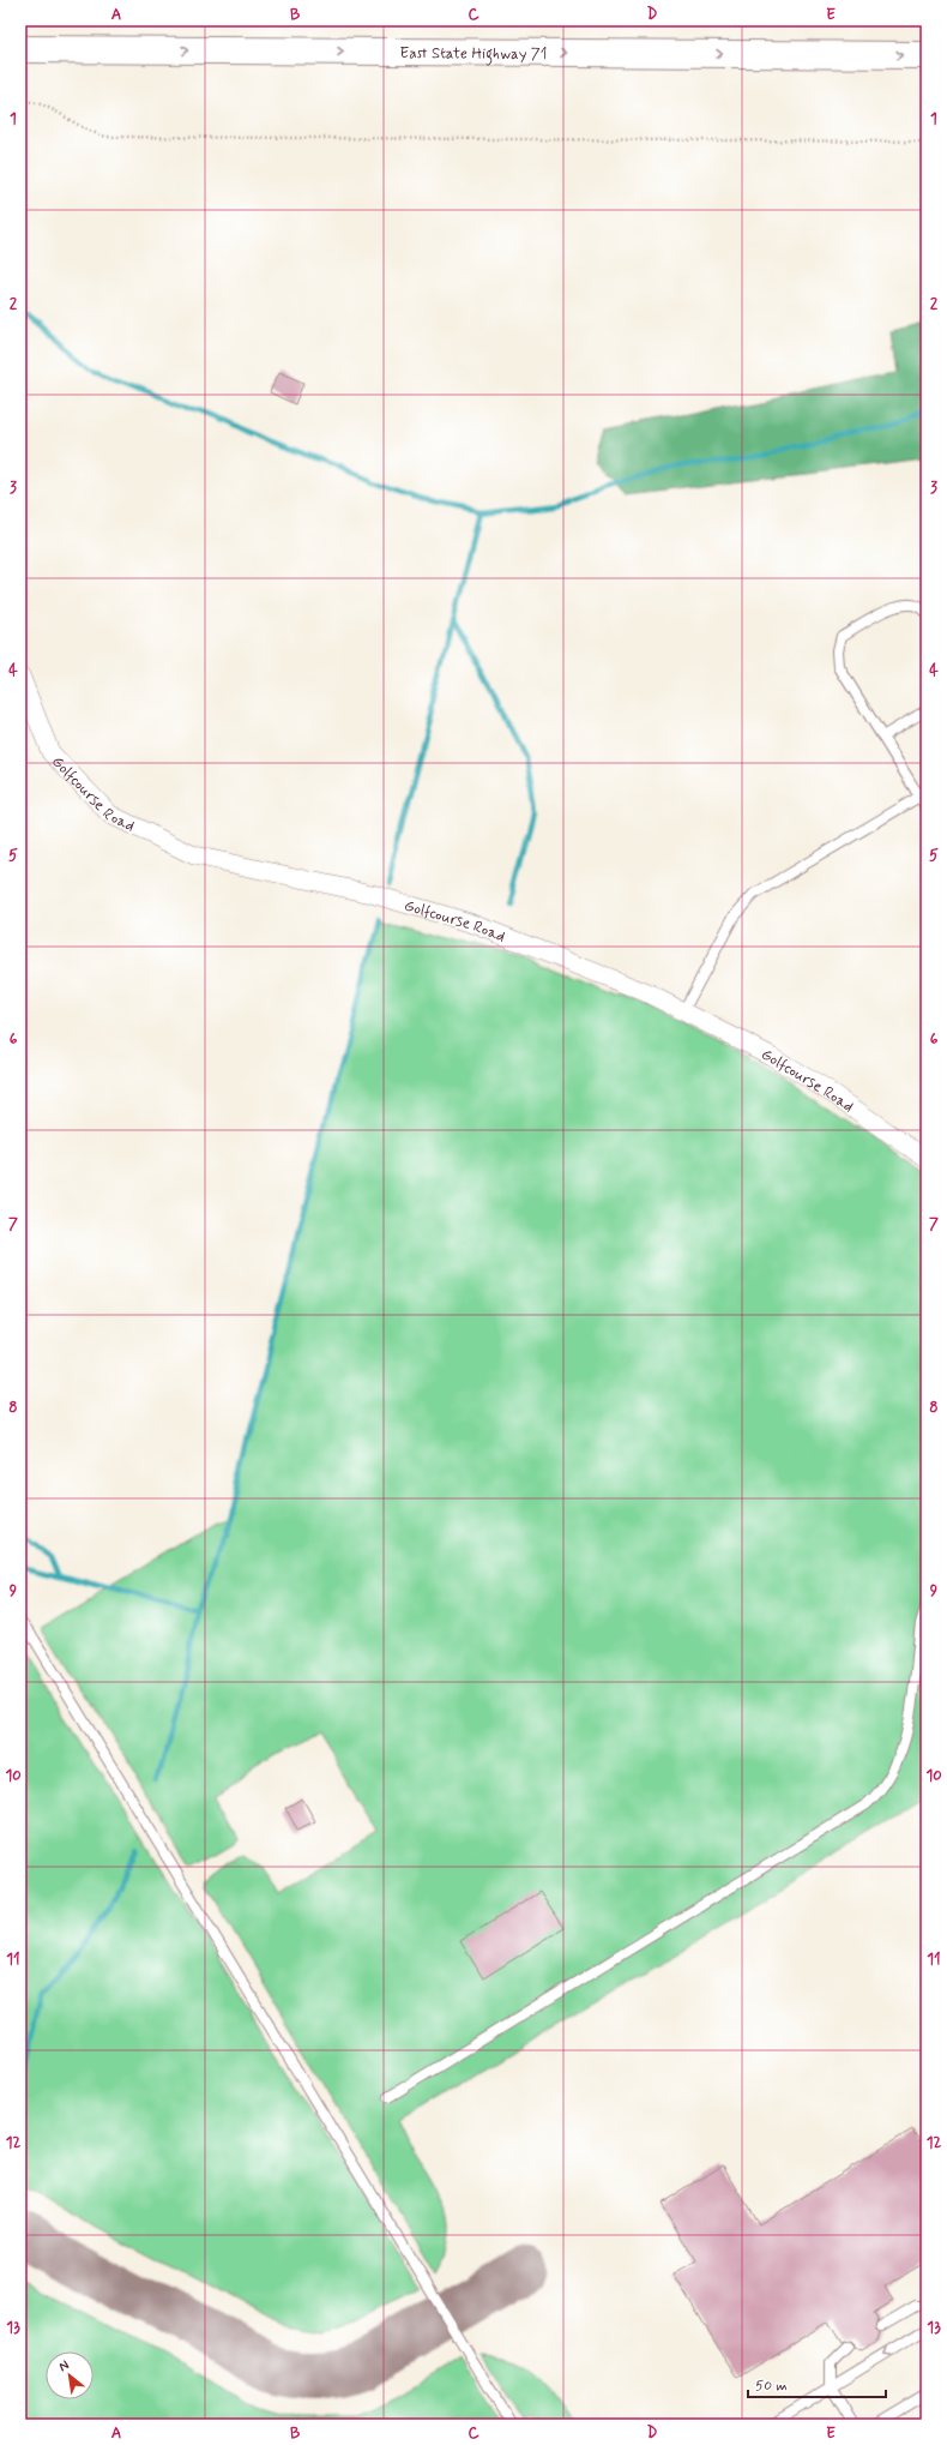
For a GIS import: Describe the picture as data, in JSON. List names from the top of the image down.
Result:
{
  "streets": {
    "highway": ["East State Highway 71"],
    "street": ["Golfcourse Road"]
  },
  "scale_bar": "50 m",
  "north": "top left",
  "grid": {
    "columns": [
      "A",
      "B",
      "C",
      "D",
      "E"
    ],
    "rows": [
      "1",
      "2",
      "3",
      "4",
      "5",
      "6",
      "7",
      "8",
      "9",
      "10",
      "11",
      "12",
      "13"
    ]
  }
}
